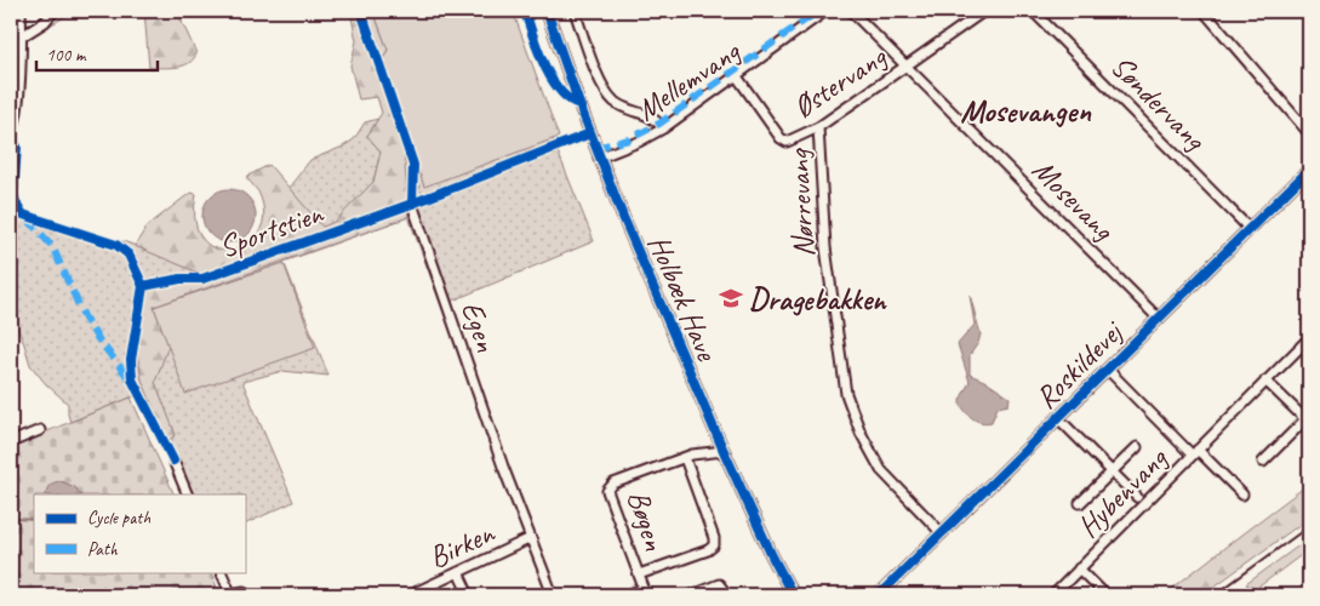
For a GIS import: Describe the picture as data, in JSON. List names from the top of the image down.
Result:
{
  "streets": {
    "street": [
      "Mellemvang",
      "Østervang",
      "Søndervang",
      "Mosevang",
      "Nørrevang",
      "Holbæk Have",
      "Egen",
      "Roskildevej",
      "Hybenvang",
      "Bøgen",
      "Birken"
    ],
    "cycle path": ["Sportstien"]
  },
  "crossings": [
    ["Mellemvang", "Østervang"],
    ["Mellemvang", "Holbæk Have"],
    ["Østervang", "Mosevang"],
    ["Østervang", "Nørrevang"],
    ["Søndervang", "Roskildevej"],
    ["Mosevang", "Roskildevej"],
    ["Nørrevang", "Roskildevej"],
    ["Holbæk Have", "Bøgen"],
    ["Egen", "Birken"],
    ["Roskildevej", "Hybenvang"]
  ],
  "districts": ["Mosevangen"],
  "places": {
    "school or university": ["Dragebakken"]
  },
  "legend": ["Cycle path", "Path"],
  "scale_bar": "100 m"
}
